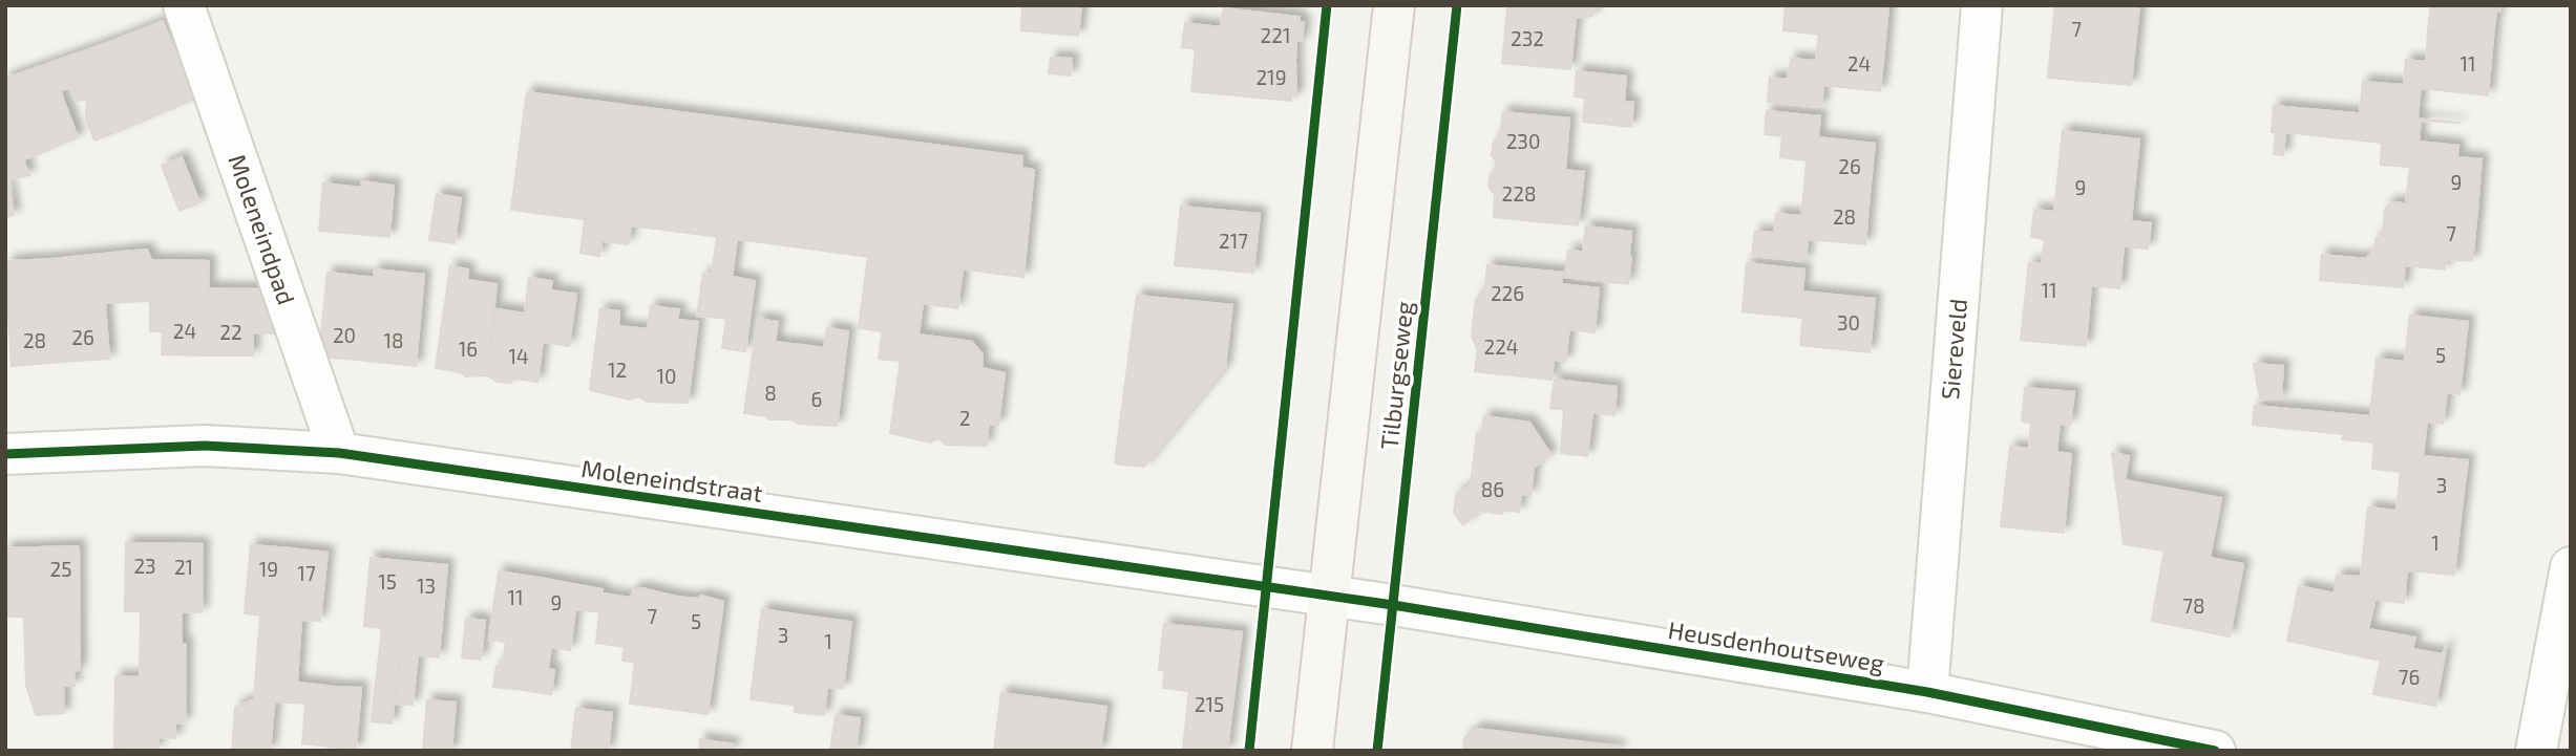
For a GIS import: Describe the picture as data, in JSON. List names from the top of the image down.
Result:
{
  "streets": {
    "main road": ["Tilburgseweg"],
    "street": [
      "Moleneindpad",
      "Siereveld",
      "Moleneindstraat",
      "Heusdenhoutseweg"
    ]
  },
  "crossings": [
    ["Moleneindpad", "Moleneindstraat"],
    ["Siereveld", "Heusdenhoutseweg"],
    ["Tilburgseweg", "Moleneindstraat"],
    ["Tilburgseweg", "Heusdenhoutseweg"],
    ["Moleneindstraat", "Heusdenhoutseweg"]
  ],
  "house_numbers": [
    "7",
    "221",
    "232",
    "24",
    "11",
    "219",
    "230",
    "26",
    "9",
    "9",
    "228",
    "28",
    "7",
    "217",
    "11",
    "226",
    "30",
    "24",
    "22",
    "20",
    "26",
    "28",
    "18",
    "224",
    "16",
    "5",
    "14",
    "12",
    "10",
    "8",
    "6",
    "2",
    "3",
    "86",
    "1",
    "23",
    "21",
    "25",
    "19",
    "17",
    "15",
    "13",
    "11",
    "9",
    "78",
    "7",
    "5",
    "3",
    "1",
    "76",
    "215"
  ]
}
